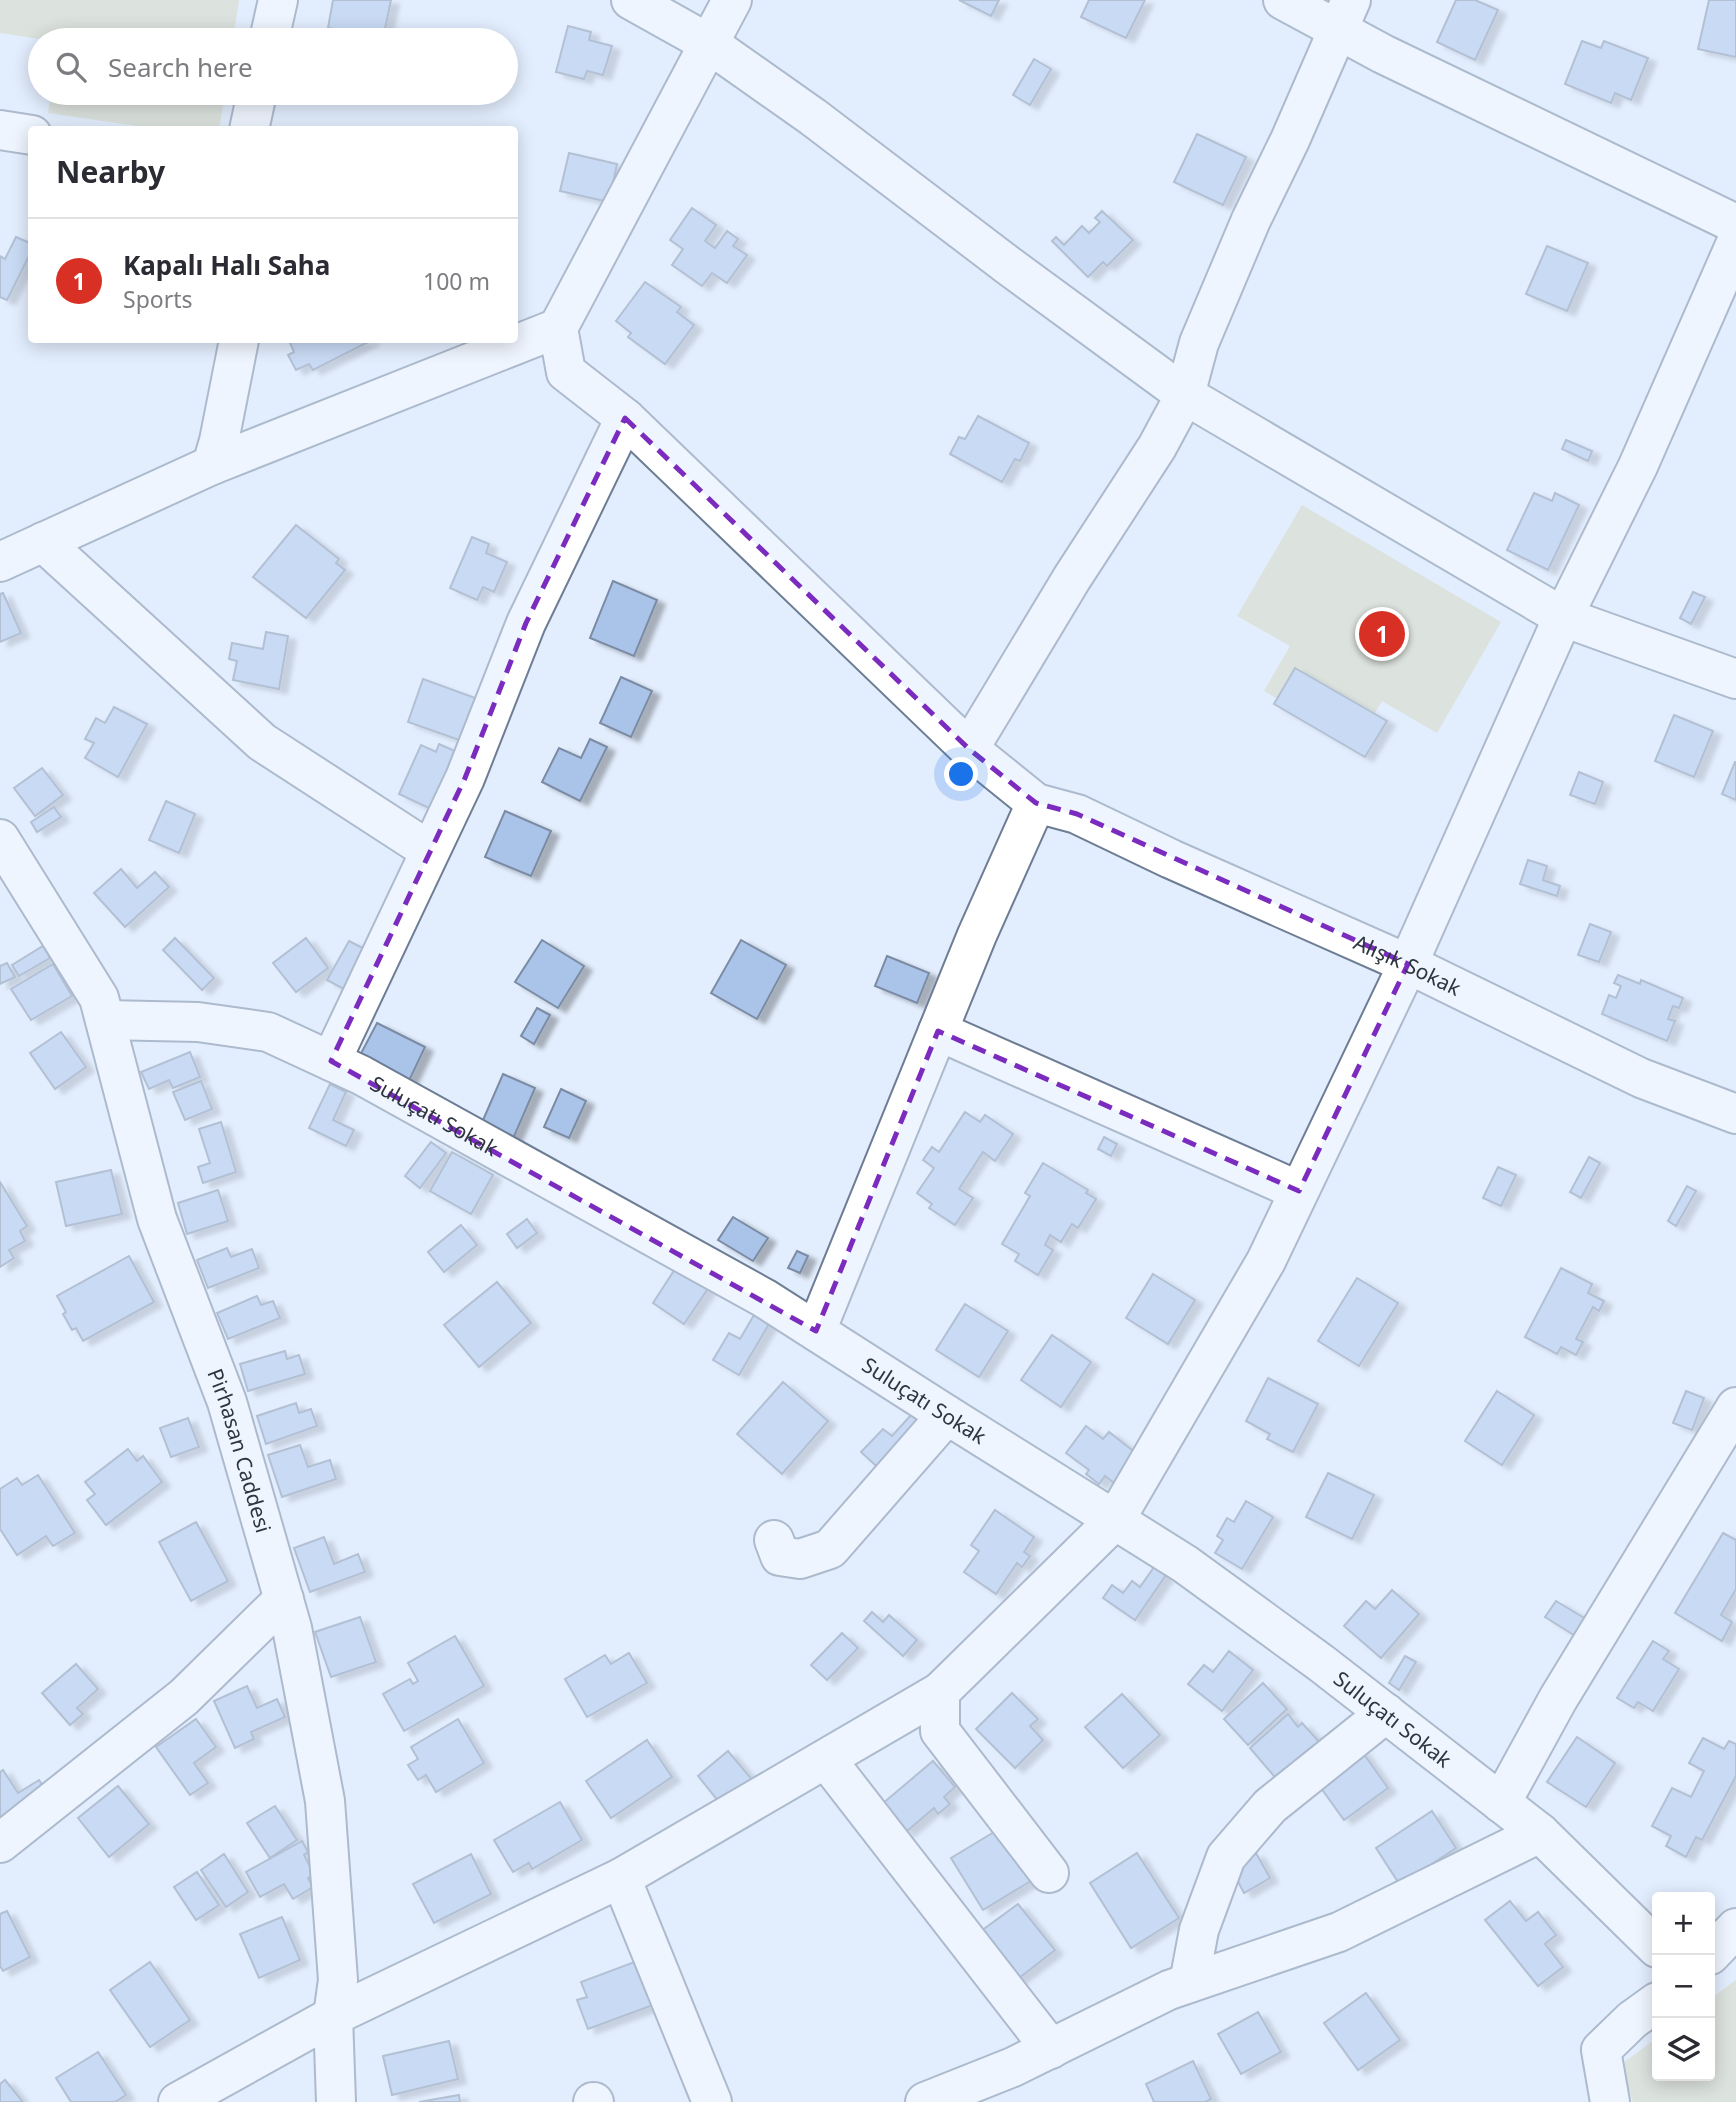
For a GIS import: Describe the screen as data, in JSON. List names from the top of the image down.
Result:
{
  "streets": {
    "street": ["Alışık Sokak", "Suluçatı Sokak", "Pirhasan Caddesi"]
  },
  "crossings": [
    ["Suluçatı Sokak", "Pirhasan Caddesi"]
  ],
  "page": {
    "search": "Search here",
    "heading": "Nearby",
    "list": [
      {
        "mark": "1",
        "name": "Kapalı Halı Saha",
        "note": "Sports",
        "value": "100 m"
      }
    ],
    "pins": "1",
    "map_buttons": ["+", "−"]
  }
}
